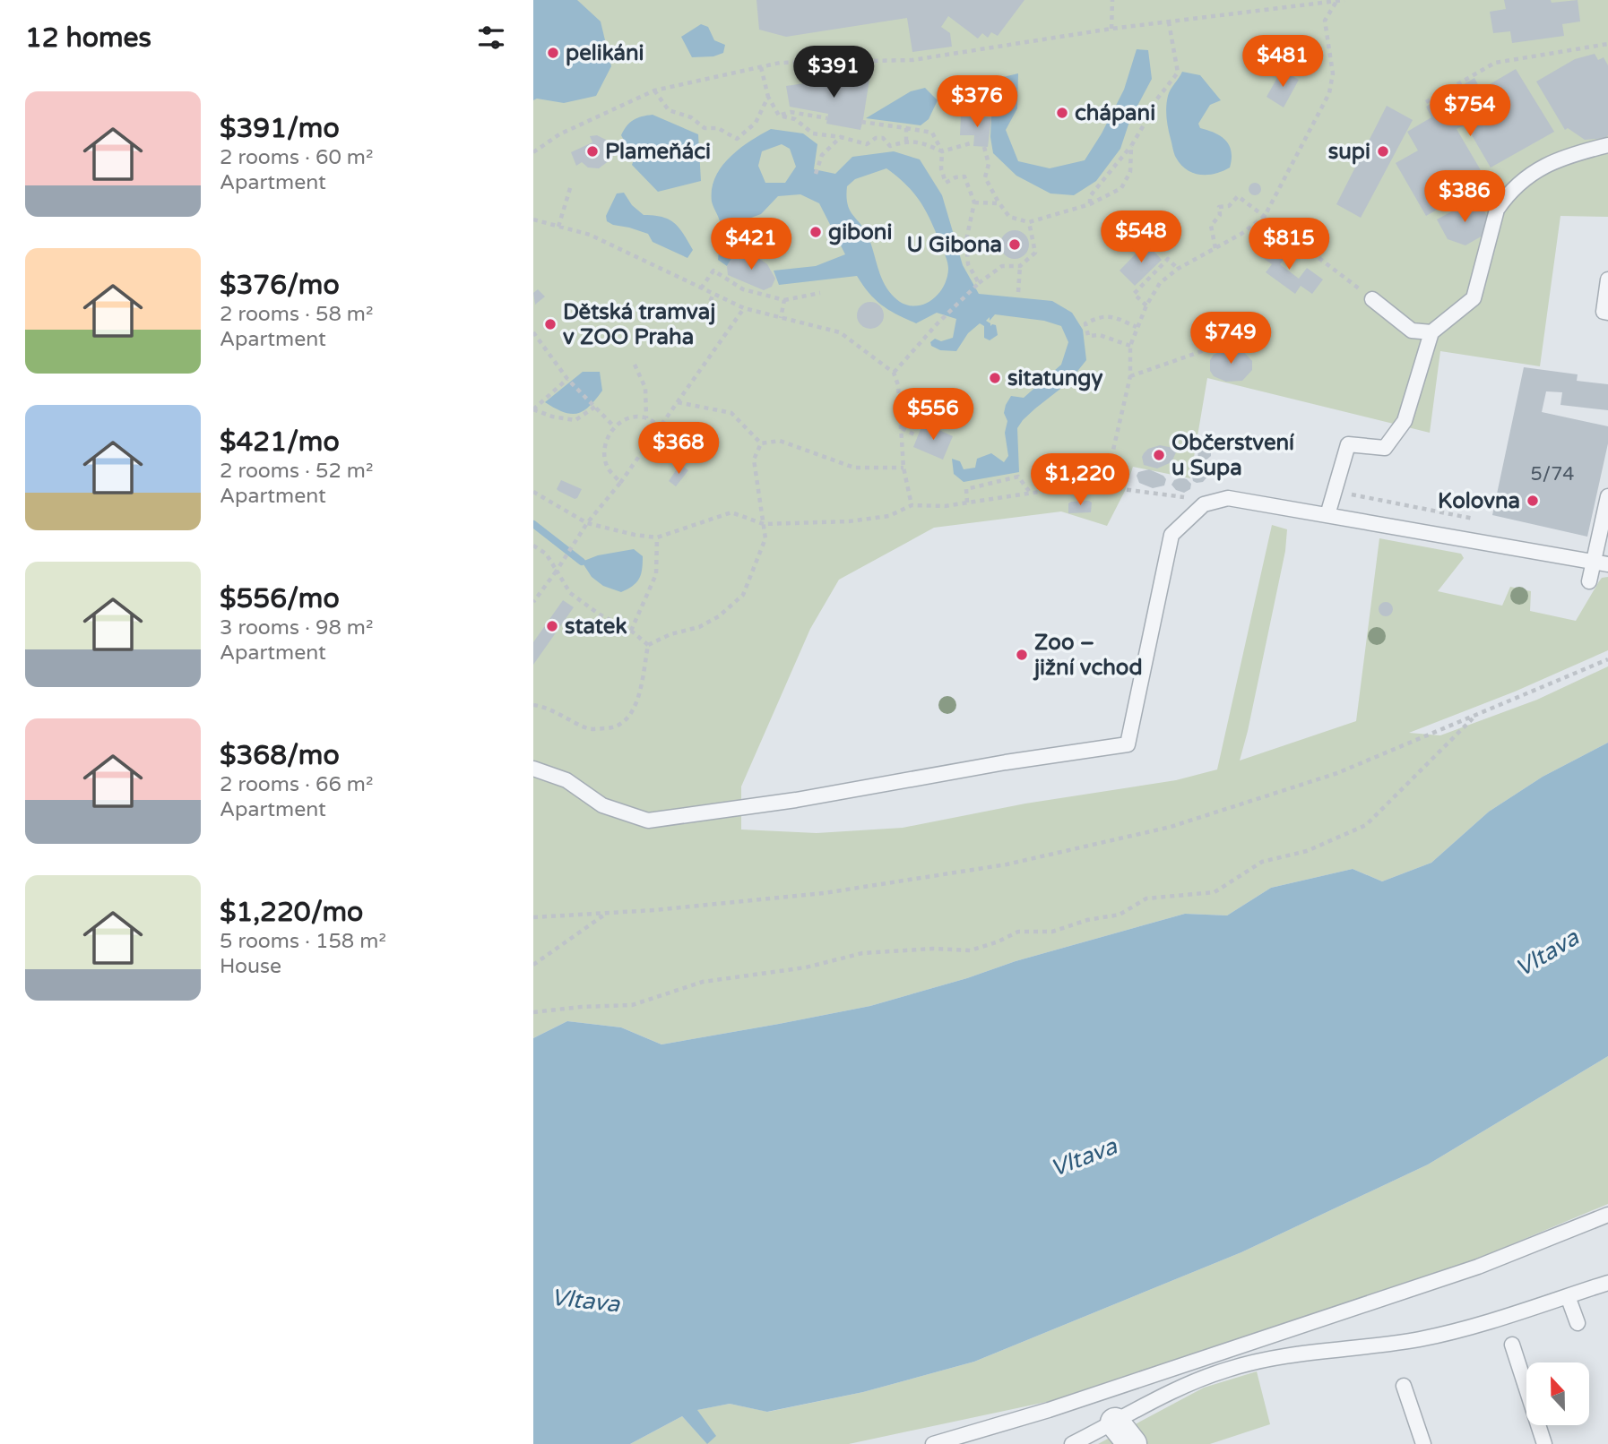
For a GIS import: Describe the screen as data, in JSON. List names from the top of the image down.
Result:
{
  "water": ["Vltava"],
  "places": [
    "pelikáni",
    "chápani",
    "Plameňáci",
    "supi",
    "giboni",
    "U Gibona",
    "Dětská tramvaj v ZOO Praha",
    "sitatungy",
    "Občerstvení u Supa",
    "Kolovna",
    "statek",
    "Zoo – jižní vchod"
  ],
  "house_numbers": ["5/74"],
  "north": "top",
  "page": {
    "heading": "12 homes",
    "price": [
      "$481",
      "$391",
      "$376",
      "$754",
      "$386",
      "$548",
      "$421",
      "$815",
      "$749",
      "$556",
      "$368",
      "$1,220"
    ],
    "list": [
      {
        "name": "$391/mo",
        "note": "2 rooms · 60 m² · Apartment"
      },
      {
        "name": "$376/mo",
        "note": "2 rooms · 58 m² · Apartment"
      },
      {
        "name": "$421/mo",
        "note": "2 rooms · 52 m² · Apartment"
      },
      {
        "name": "$556/mo",
        "note": "3 rooms · 98 m² · Apartment"
      },
      {
        "name": "$368/mo",
        "note": "2 rooms · 66 m² · Apartment"
      },
      {
        "name": "$1,220/mo",
        "note": "5 rooms · 158 m² · House"
      }
    ]
  }
}
